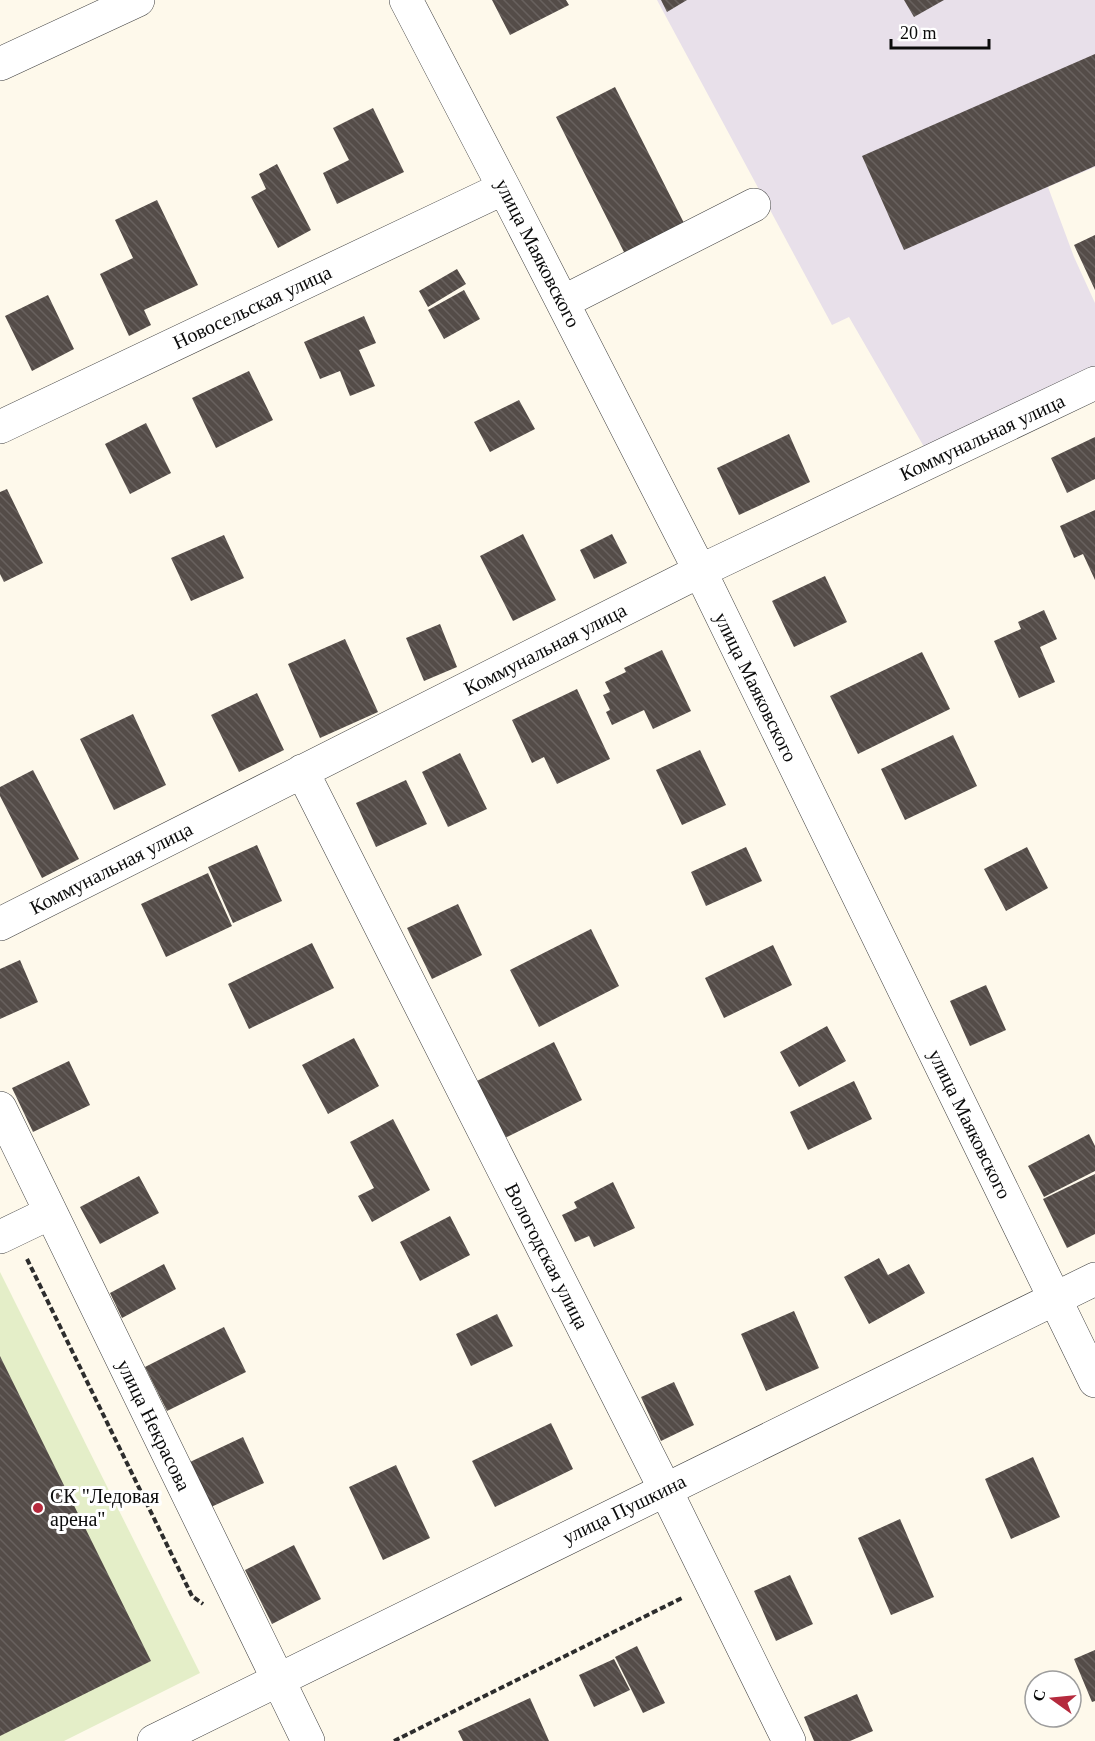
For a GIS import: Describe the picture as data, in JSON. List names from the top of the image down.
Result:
{
  "streets": {
    "street": [
      "улица Маяковского",
      "Новосельская улица",
      "Коммунальная улица",
      "Вологодская улица",
      "улица Некрасова",
      "улица Пушкина"
    ]
  },
  "crossings": [
    ["улица Маяковского", "Новосельская улица"],
    ["улица Маяковского", "Коммунальная улица"],
    ["улица Маяковского", "улица Пушкина"],
    ["Коммунальная улица", "Вологодская улица"],
    ["Вологодская улица", "улица Пушкина"],
    ["улица Некрасова", "улица Пушкина"]
  ],
  "places": ["СК \"Ледовая арена\""],
  "scale_bar": "20 m",
  "north": "left"
}
